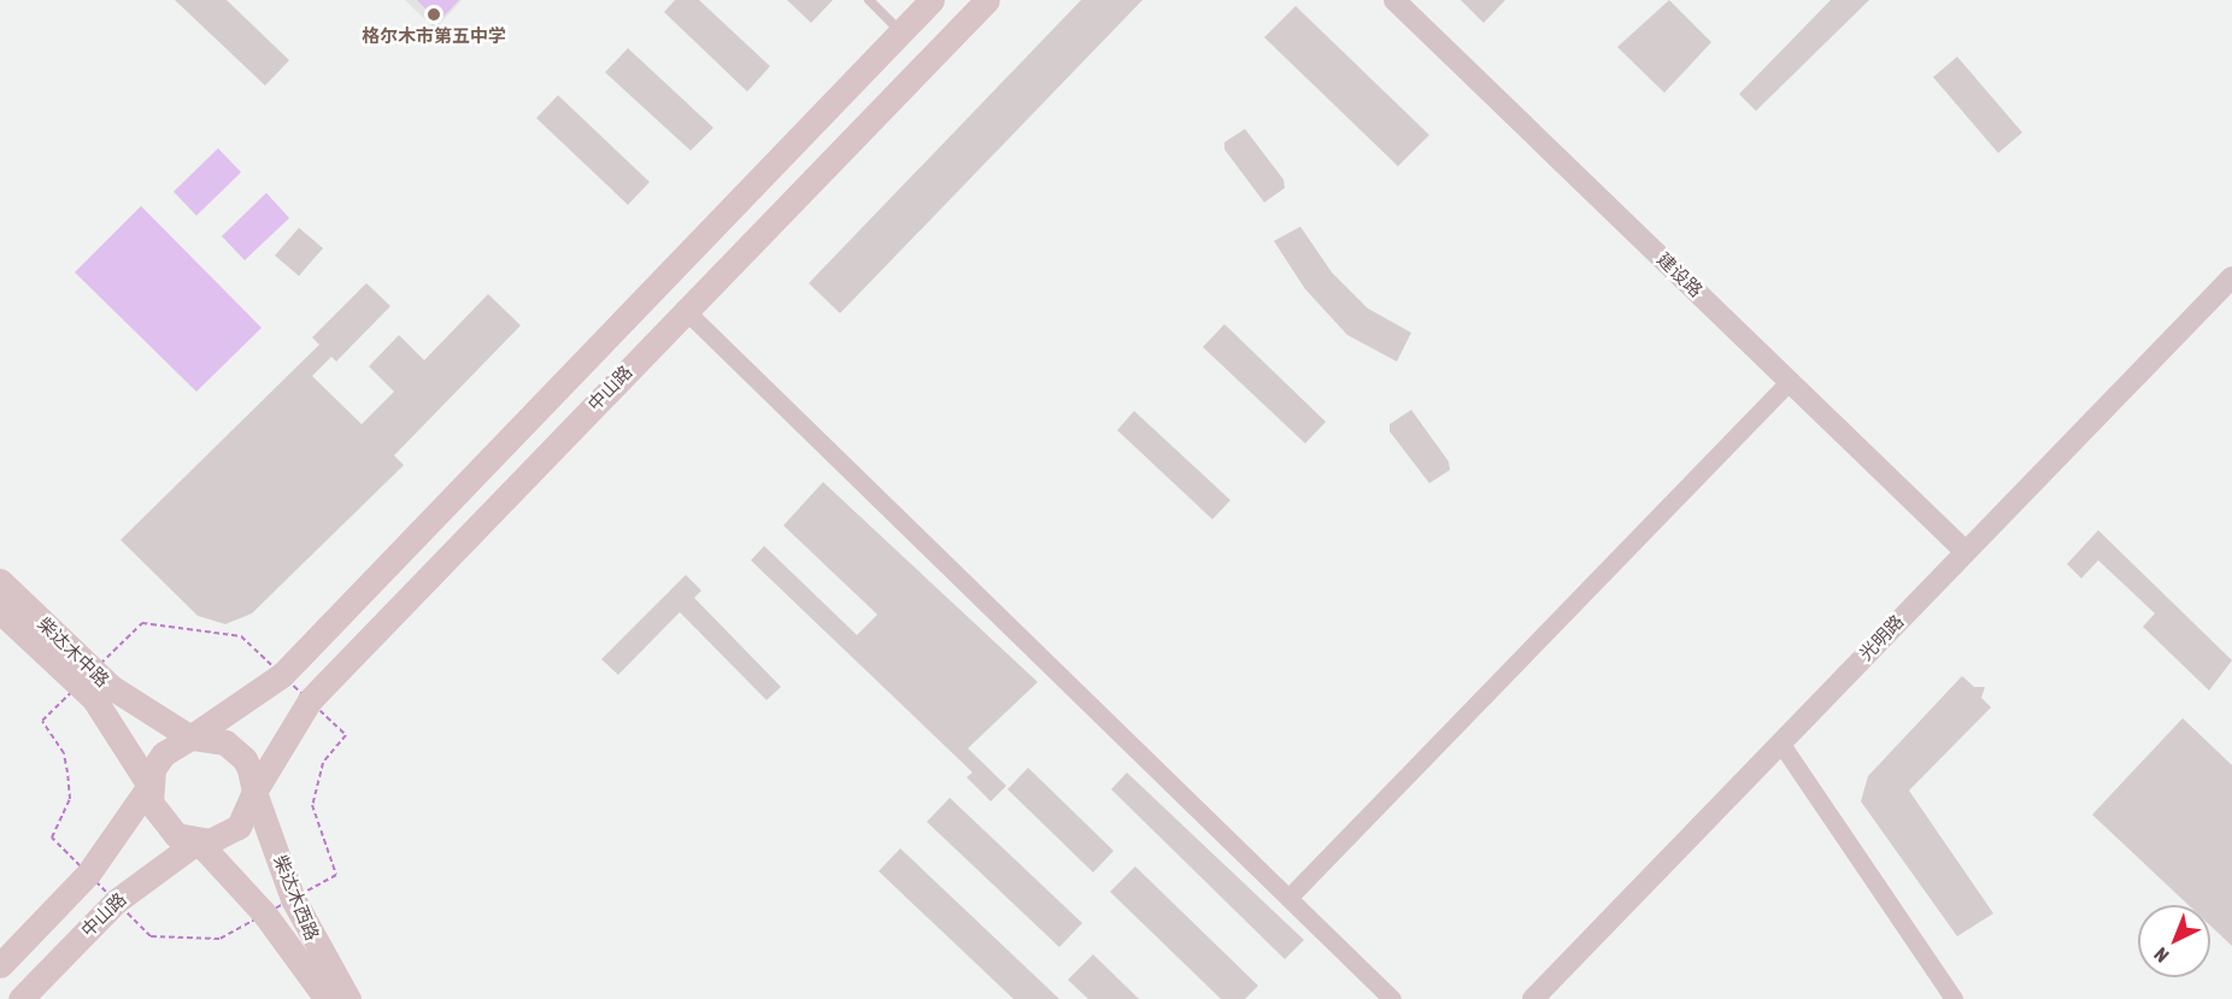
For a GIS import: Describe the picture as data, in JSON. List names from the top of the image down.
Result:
{
  "streets": {
    "main road": ["中山路", "柴达木中路", "柴达木西路"],
    "street": ["建设路", "光明路"]
  },
  "crossings": [
    ["建设路", "光明路"],
    ["中山路", "柴达木中路"],
    ["中山路", "柴达木西路"],
    ["柴达木中路", "柴达木西路"]
  ],
  "places": ["格尔木市第五中学"],
  "north": "bottom left"
}
